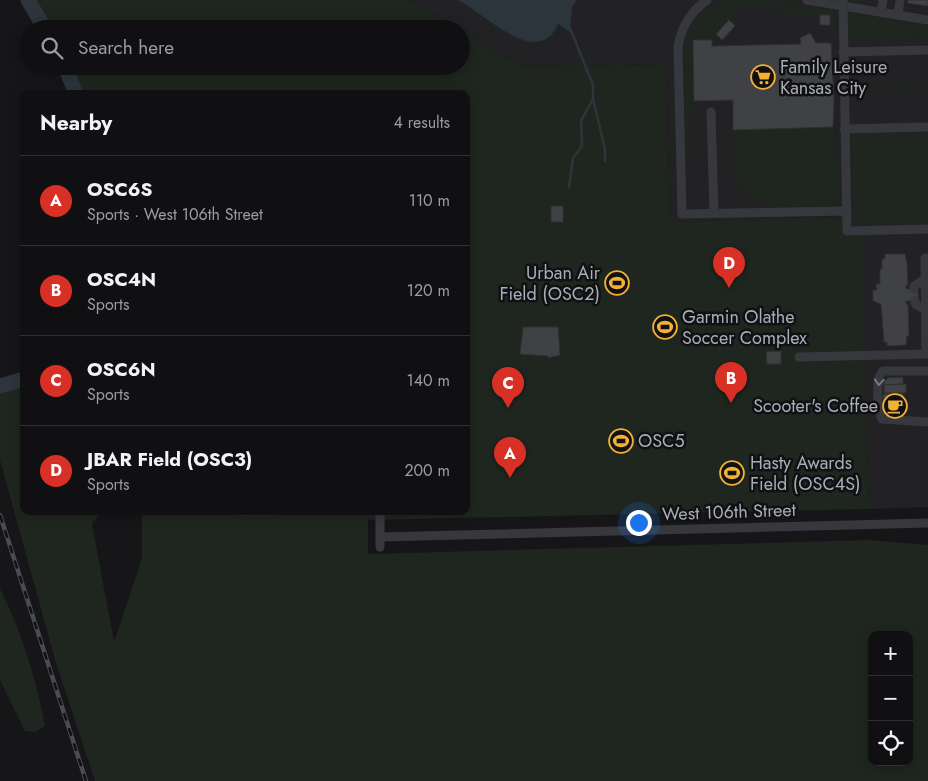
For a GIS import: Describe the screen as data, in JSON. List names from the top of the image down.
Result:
{
  "streets": {
    "street": ["West 106th Street"]
  },
  "places": {
    "supermarket": ["Family Leisure Kansas City"],
    "sports": [
      "Urban Air Field (OSC2)",
      "Garmin Olathe Soccer Complex",
      "OSC5",
      "Hasty Awards Field (OSC4S)"
    ],
    "cafe": ["Scooter's Coffee"]
  },
  "page": {
    "search": "Search here",
    "heading": ["Nearby", "4 results"],
    "list": [
      {
        "mark": "A",
        "name": "OSC6S",
        "note": "Sports · West 106th Street",
        "value": "110 m"
      },
      {
        "mark": "B",
        "name": "OSC4N",
        "note": "Sports",
        "value": "120 m"
      },
      {
        "mark": "C",
        "name": "OSC6N",
        "note": "Sports",
        "value": "140 m"
      },
      {
        "mark": "D",
        "name": "JBAR Field (OSC3)",
        "note": "Sports",
        "value": "200 m"
      }
    ],
    "pins": [
      "D",
      "B",
      "C",
      "A"
    ],
    "map_buttons": ["+", "−"]
  }
}
